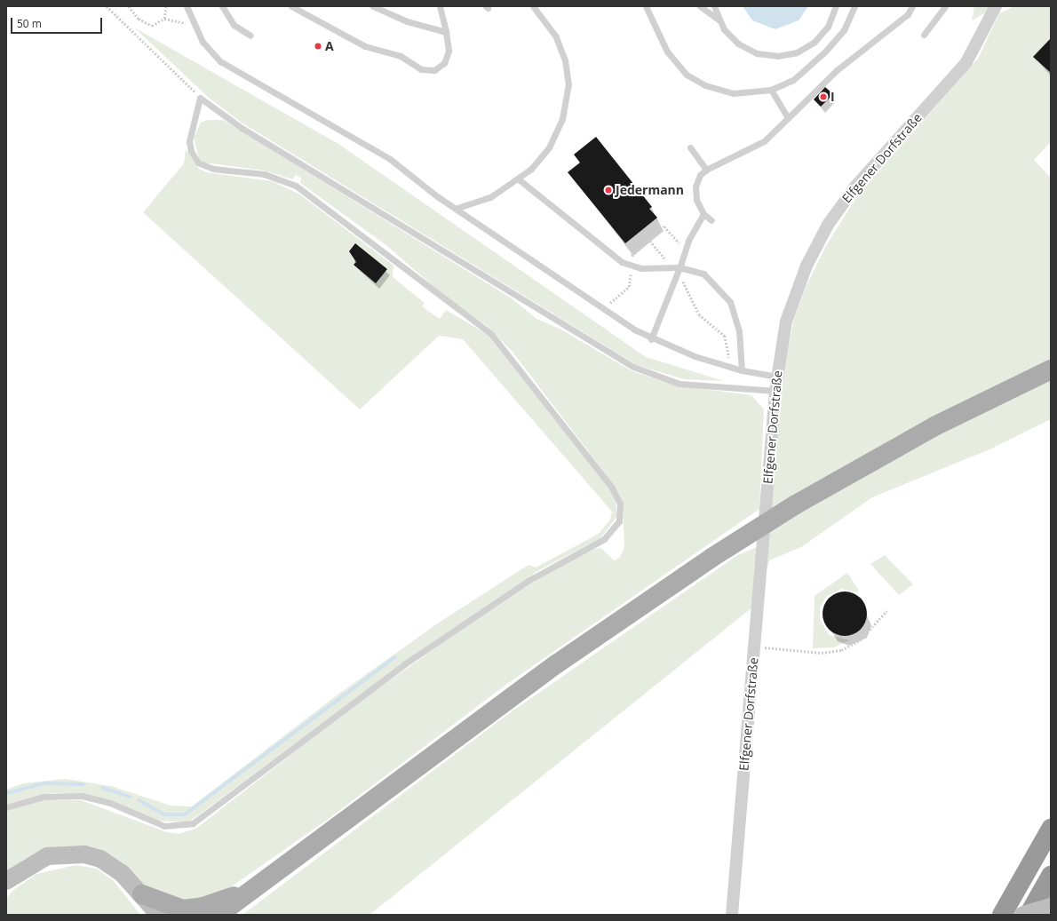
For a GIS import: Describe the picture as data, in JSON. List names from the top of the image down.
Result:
{
  "streets": {
    "street": ["Elfgener Dorfstraße"]
  },
  "places": ["A", "I", "Jedermann"],
  "scale_bar": "50 m"
}
